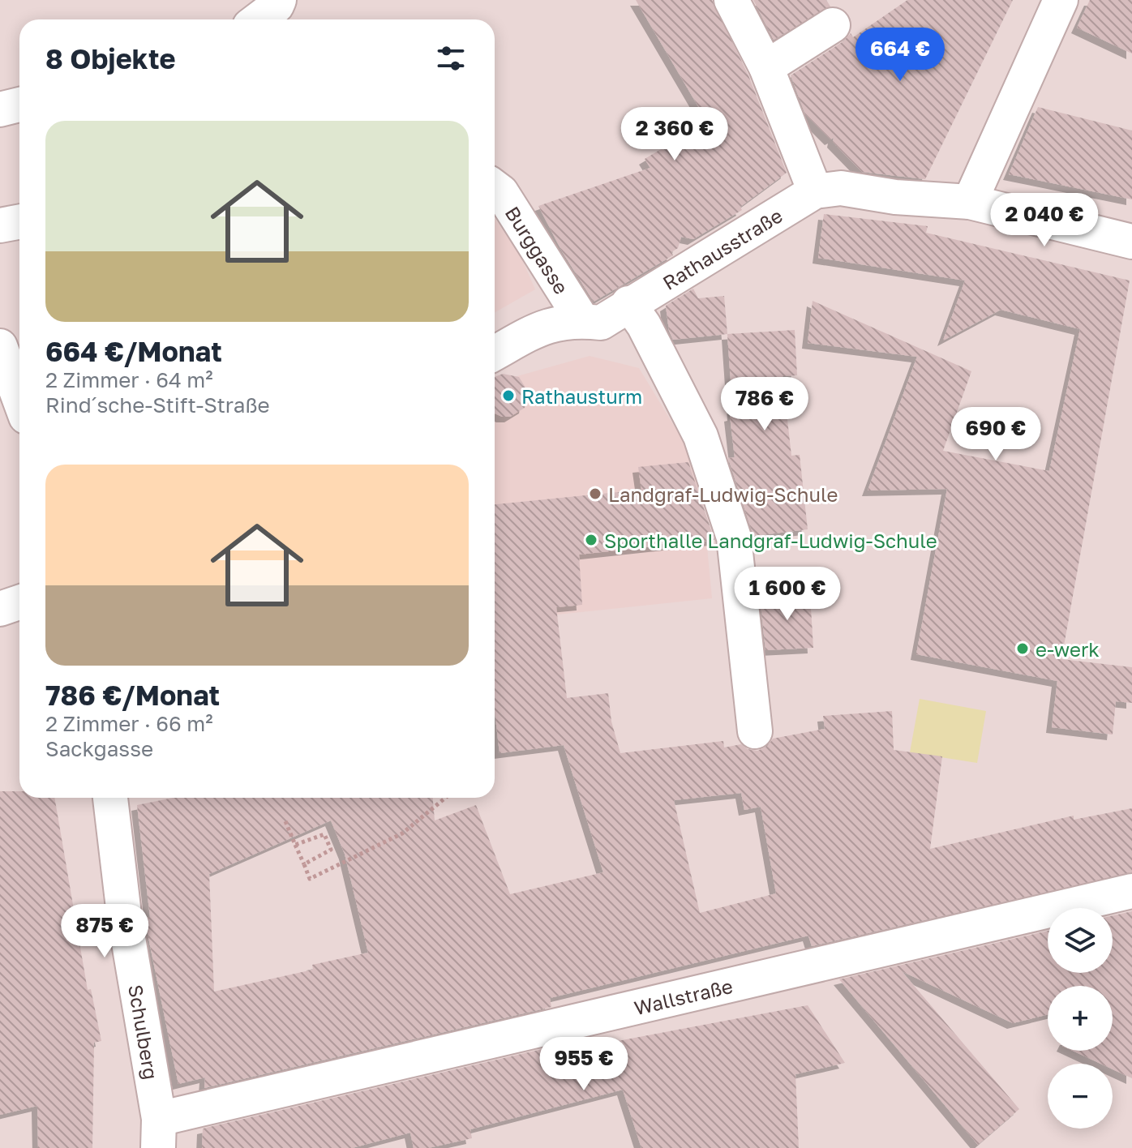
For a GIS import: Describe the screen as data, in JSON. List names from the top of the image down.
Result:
{
  "streets": {
    "street": [
      "Rathausstraße",
      "Burggasse",
      "Wallstraße",
      "Schulberg"
    ]
  },
  "crossings": [
    ["Rathausstraße", "Burggasse"],
    ["Wallstraße", "Schulberg"]
  ],
  "places": [
    "Rathausturm",
    "Landgraf-Ludwig-Schule",
    "Sporthalle Landgraf-Ludwig-Schule",
    "e-werk"
  ],
  "page": {
    "heading": "8 Objekte",
    "price": [
      "664 €",
      "2 360 €",
      "2 040 €",
      "786 €",
      "690 €",
      "1 600 €",
      "875 €",
      "955 €"
    ],
    "list": [
      {
        "name": "664 €/Monat",
        "note": "2 Zimmer · 64 m² · Rind´sche-Stift-Straße"
      },
      {
        "name": "786 €/Monat",
        "note": "2 Zimmer · 66 m² · Sackgasse"
      }
    ],
    "map_buttons": ["+", "−"]
  }
}
